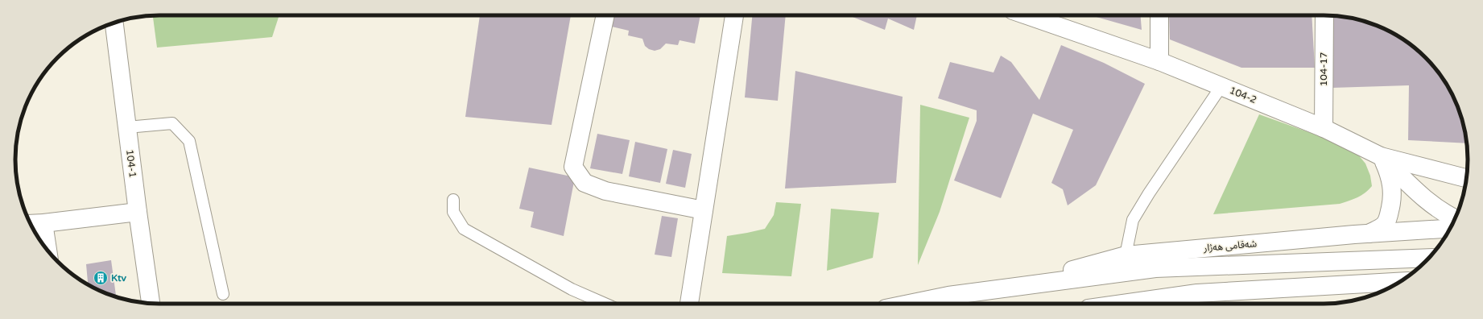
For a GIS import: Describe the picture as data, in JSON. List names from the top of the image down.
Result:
{
  "streets": {
    "street": [
      "104-17",
      "104-2",
      "104-1",
      "شەقامی هەژار"
    ]
  },
  "crossings": [
    ["104-17", "104-2"]
  ],
  "places": {
    "building": ["Ktv"]
  }
}
